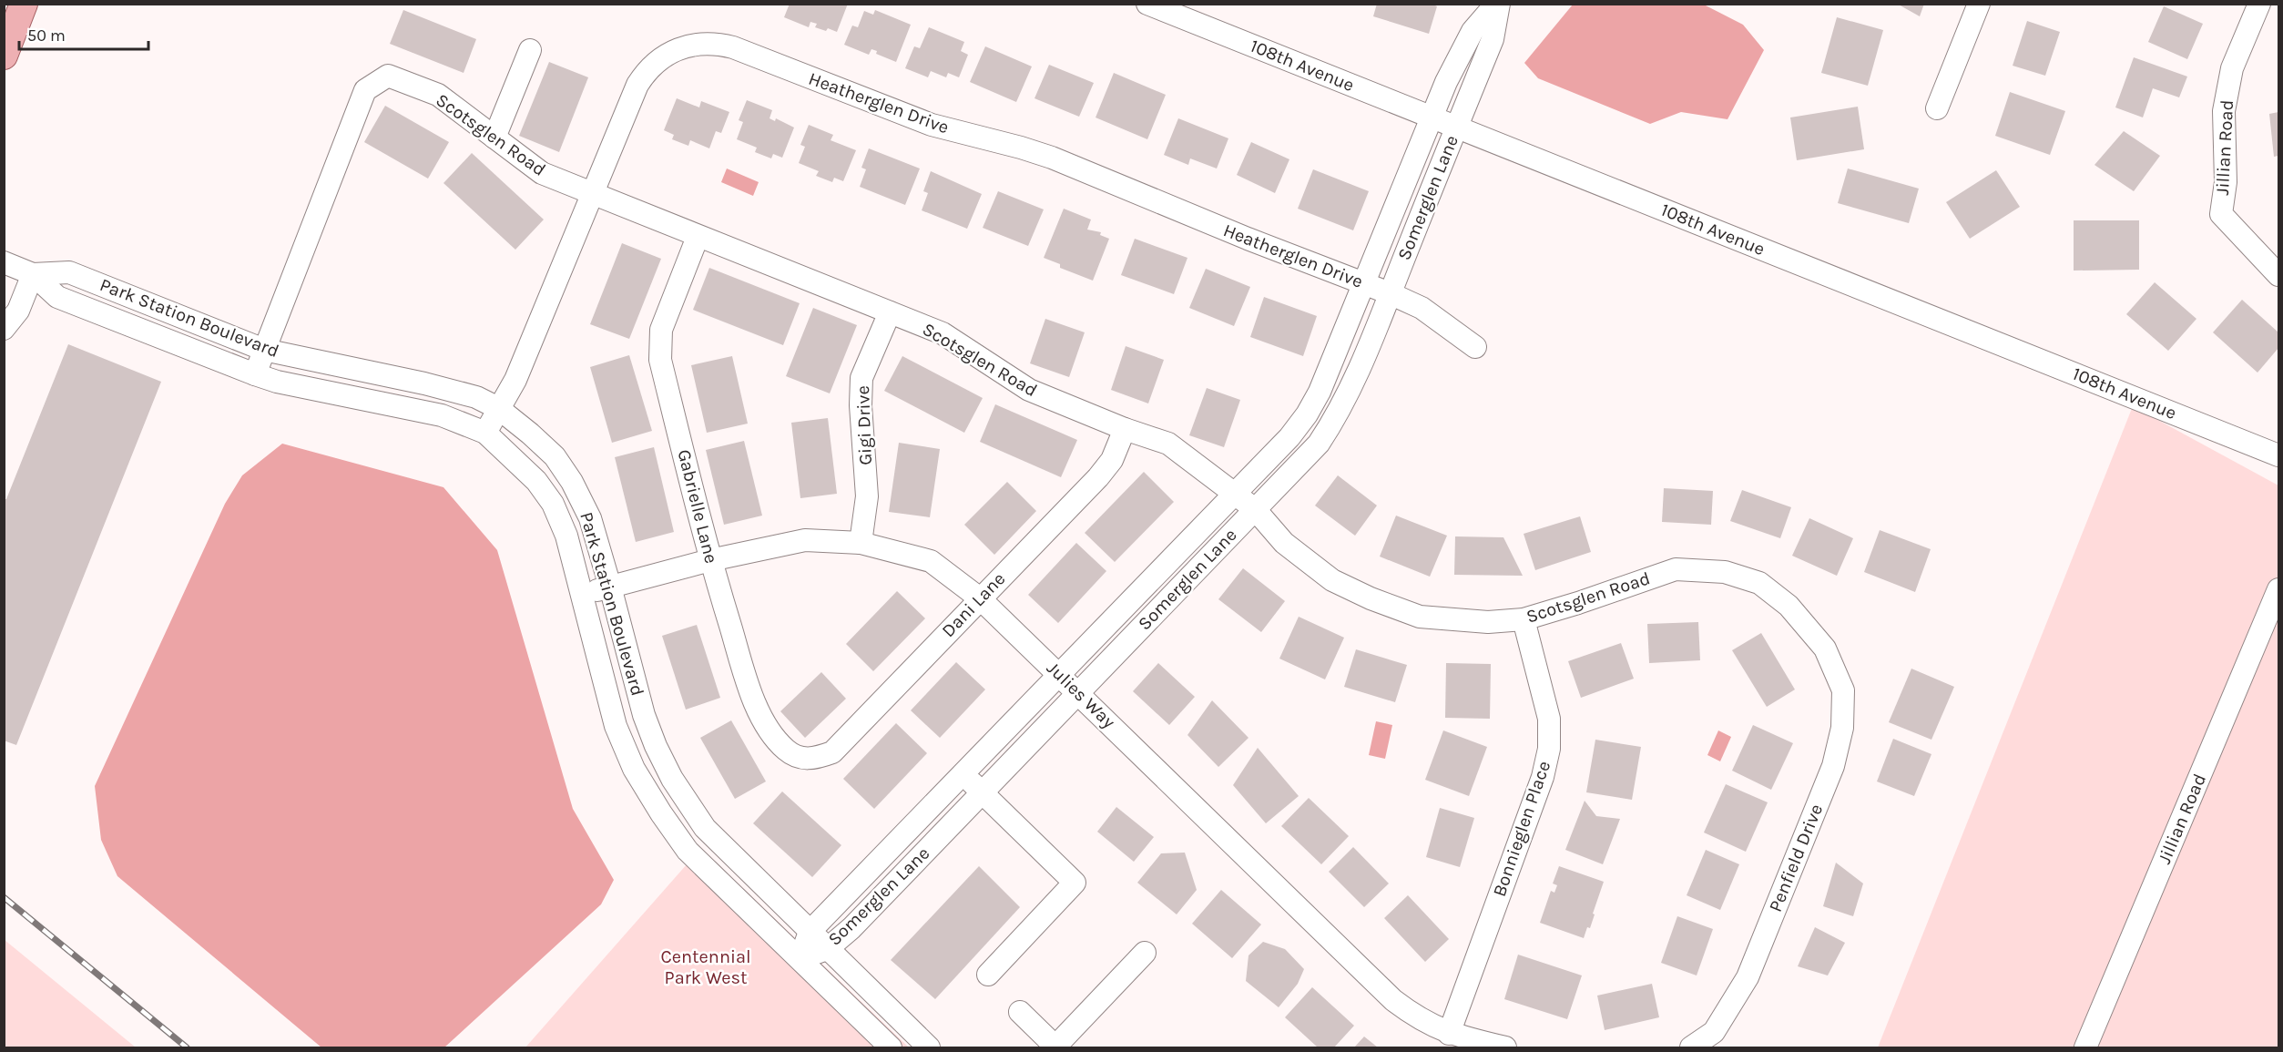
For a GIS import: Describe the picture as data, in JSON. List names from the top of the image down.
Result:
{
  "streets": {
    "street": [
      "108th Avenue",
      "Heatherglen Drive",
      "Scotsglen Road",
      "Jillian Road",
      "Somerglen Lane",
      "Park Station Boulevard",
      "Gigi Drive",
      "Gabrielle Lane",
      "Dani Lane",
      "Julies Way",
      "Bonnieglen Place",
      "Penfield Drive"
    ]
  },
  "crossings": [
    ["108th Avenue", "Somerglen Lane"],
    ["Heatherglen Drive", "Scotsglen Road"],
    ["Heatherglen Drive", "Somerglen Lane"],
    ["Heatherglen Drive", "Park Station Boulevard"],
    ["Scotsglen Road", "Somerglen Lane"],
    ["Scotsglen Road", "Park Station Boulevard"],
    ["Scotsglen Road", "Gigi Drive"],
    ["Scotsglen Road", "Gabrielle Lane"],
    ["Scotsglen Road", "Dani Lane"],
    ["Scotsglen Road", "Bonnieglen Place"],
    ["Scotsglen Road", "Penfield Drive"],
    ["Somerglen Lane", "Park Station Boulevard"],
    ["Somerglen Lane", "Julies Way"],
    ["Park Station Boulevard", "Julies Way"],
    ["Gigi Drive", "Julies Way"],
    ["Gabrielle Lane", "Dani Lane"],
    ["Gabrielle Lane", "Julies Way"],
    ["Dani Lane", "Julies Way"],
    ["Julies Way", "Bonnieglen Place"]
  ],
  "parks": ["Centennial Park West"],
  "scale_bar": "50 m"
}
